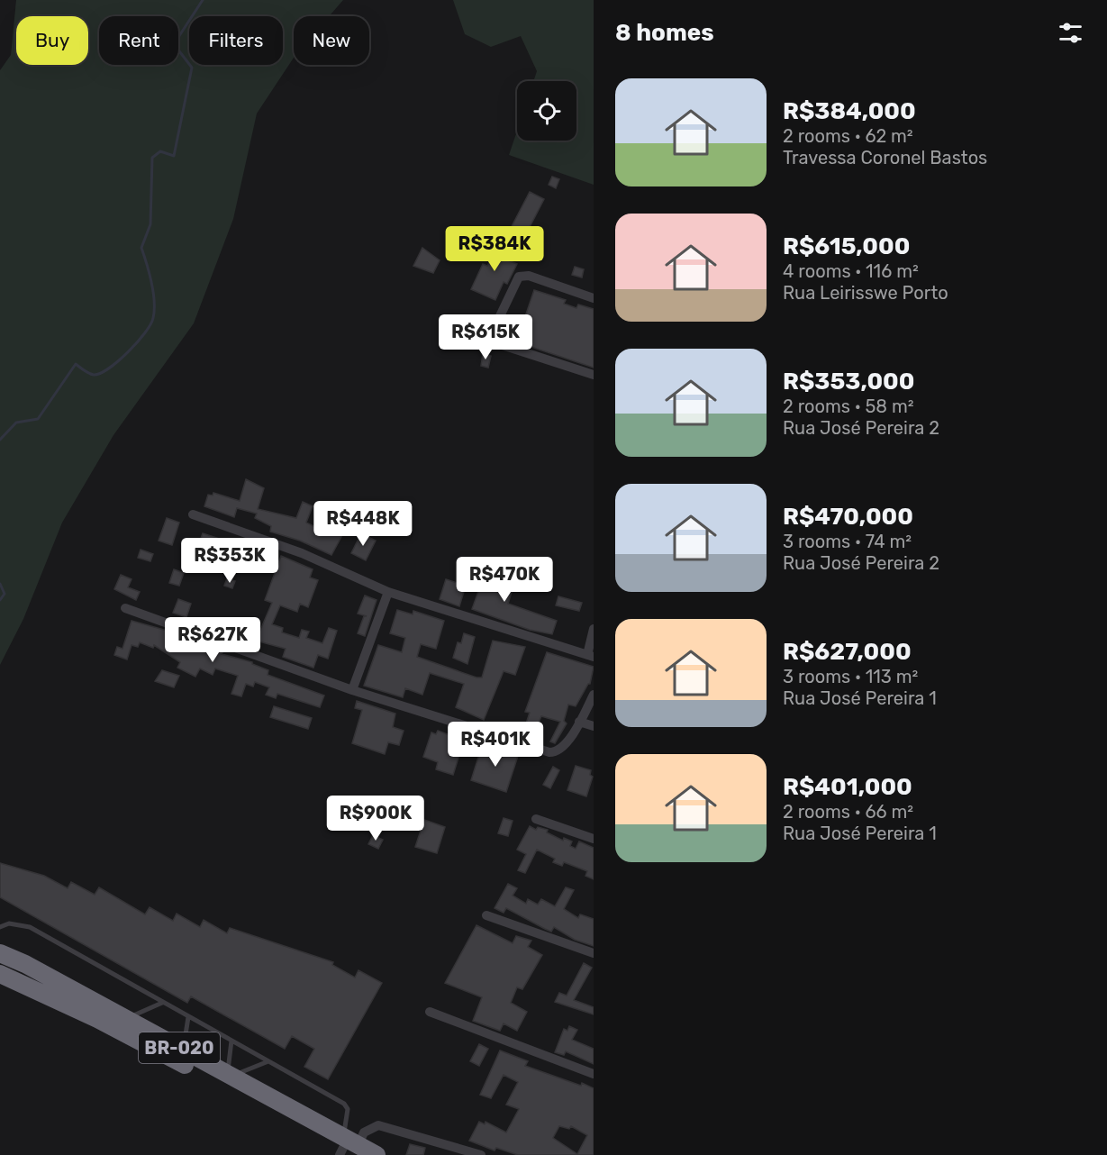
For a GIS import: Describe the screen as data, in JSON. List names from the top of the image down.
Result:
{
  "streets": {
    "highway": ["BR-020"]
  },
  "page": {
    "heading": "8 homes",
    "chip": [
      "Buy",
      "Rent",
      "Filters",
      "New"
    ],
    "list": [
      {
        "name": "R$384,000",
        "note": "2 rooms · 62 m² · Travessa Coronel Bastos"
      },
      {
        "name": "R$615,000",
        "note": "4 rooms · 116 m² · Rua Leirisswe Porto"
      },
      {
        "name": "R$353,000",
        "note": "2 rooms · 58 m² · Rua José Pereira 2"
      },
      {
        "name": "R$470,000",
        "note": "3 rooms · 74 m² · Rua José Pereira 2"
      },
      {
        "name": "R$627,000",
        "note": "3 rooms · 113 m² · Rua José Pereira 1"
      },
      {
        "name": "R$401,000",
        "note": "2 rooms · 66 m² · Rua José Pereira 1"
      }
    ],
    "price": [
      "R$384K",
      "R$615K",
      "R$448K",
      "R$353K",
      "R$470K",
      "R$627K",
      "R$401K",
      "R$900K"
    ]
  }
}
